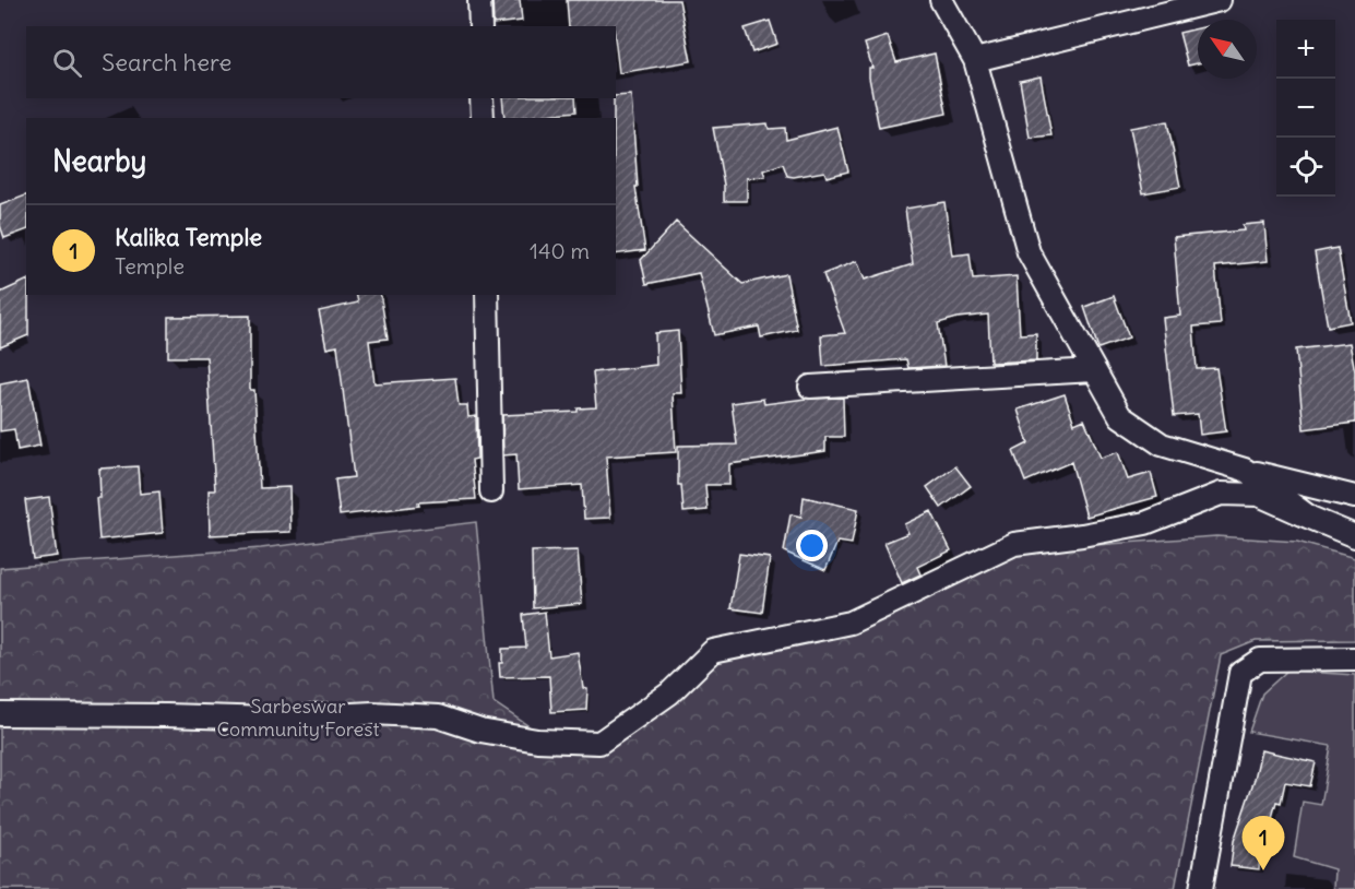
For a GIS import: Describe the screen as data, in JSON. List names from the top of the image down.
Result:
{
  "parks": ["Sarbeswar Community Forest"],
  "north": "top left",
  "page": {
    "map_buttons": ["+", "−"],
    "search": "Search here",
    "heading": "Nearby",
    "list": [
      {
        "mark": "1",
        "name": "Kalika Temple",
        "note": "Temple",
        "value": "140 m"
      }
    ],
    "pins": "1"
  }
}
